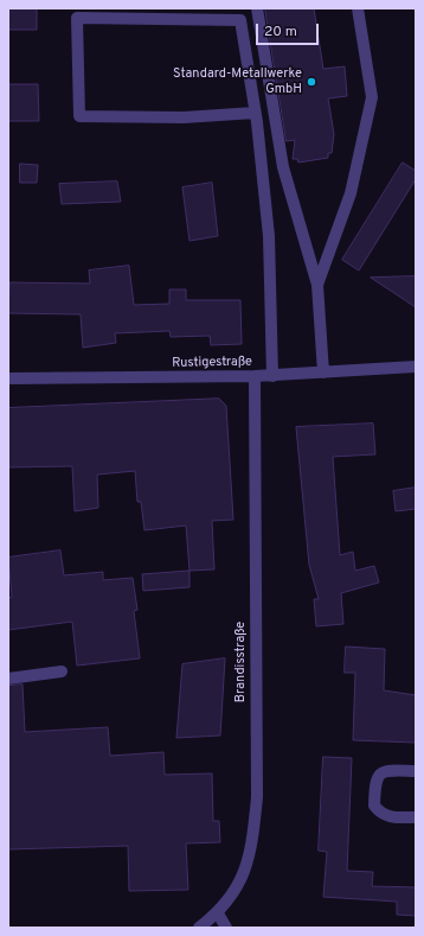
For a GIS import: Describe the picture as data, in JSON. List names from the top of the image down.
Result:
{
  "streets": {
    "street": ["Rustigestraße", "Brandisstraße"]
  },
  "crossings": [
    ["Rustigestraße", "Brandisstraße"]
  ],
  "places": ["Standard-Metallwerke GmbH"],
  "scale_bar": "20 m"
}
